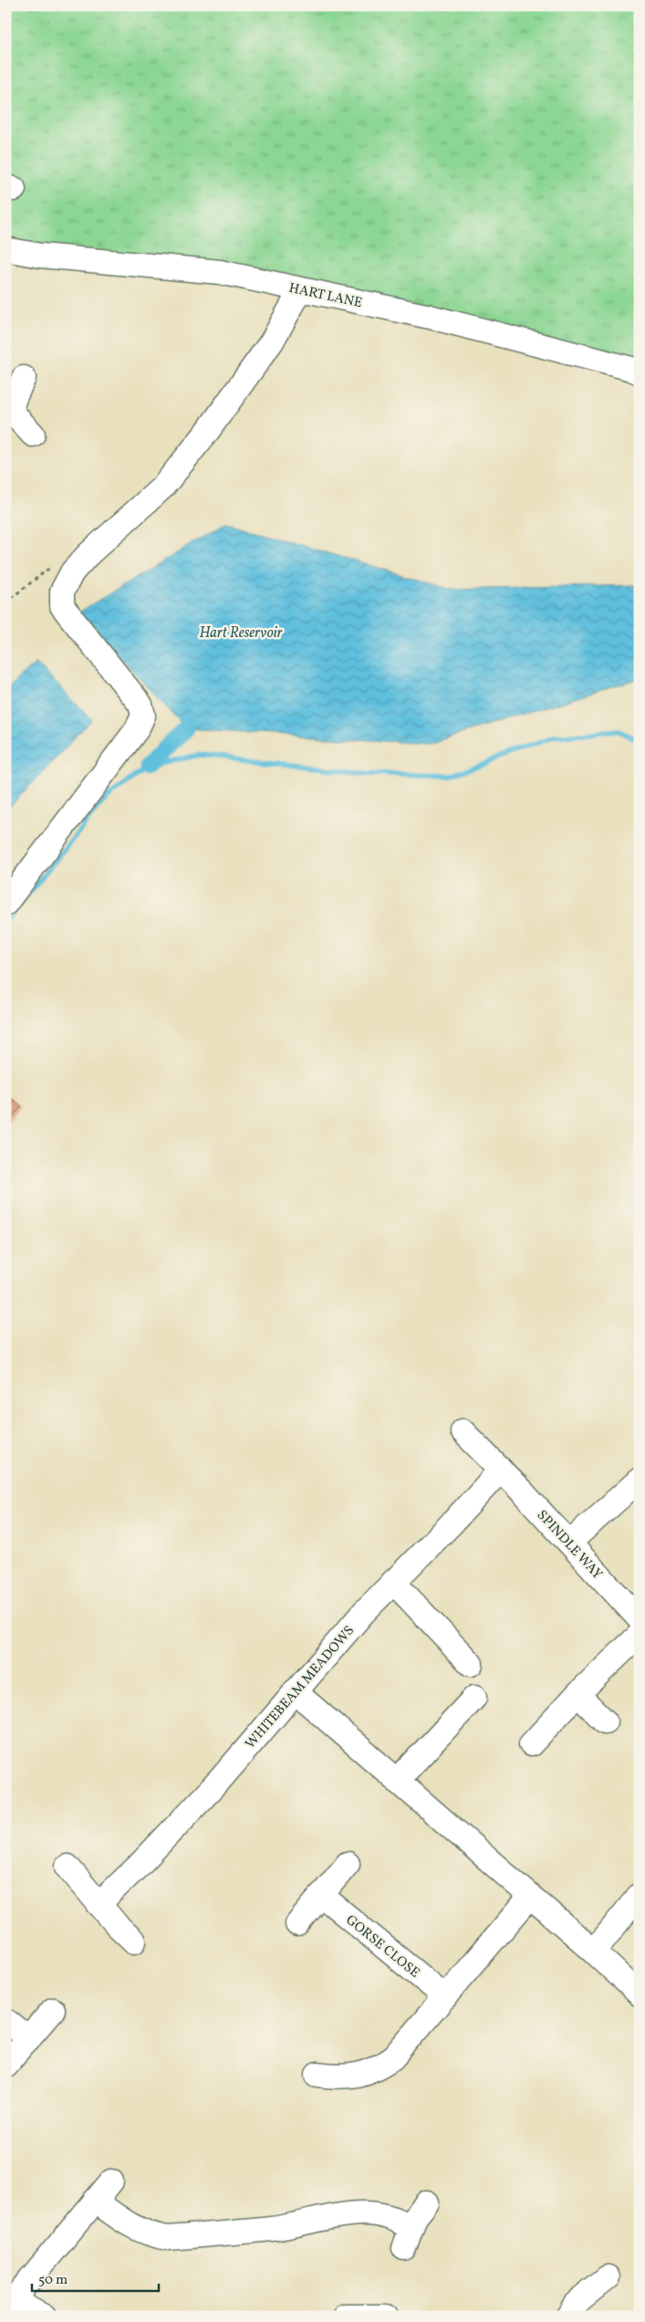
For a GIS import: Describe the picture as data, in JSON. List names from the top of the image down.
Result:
{
  "streets": {
    "street": [
      "HART LANE",
      "SPINDLE WAY",
      "WHITEBEAM MEADOWS",
      "GORSE CLOSE"
    ]
  },
  "crossings": [
    ["SPINDLE WAY", "WHITEBEAM MEADOWS"]
  ],
  "water": ["Hart Reservoir"],
  "scale_bar": "50 m"
}
